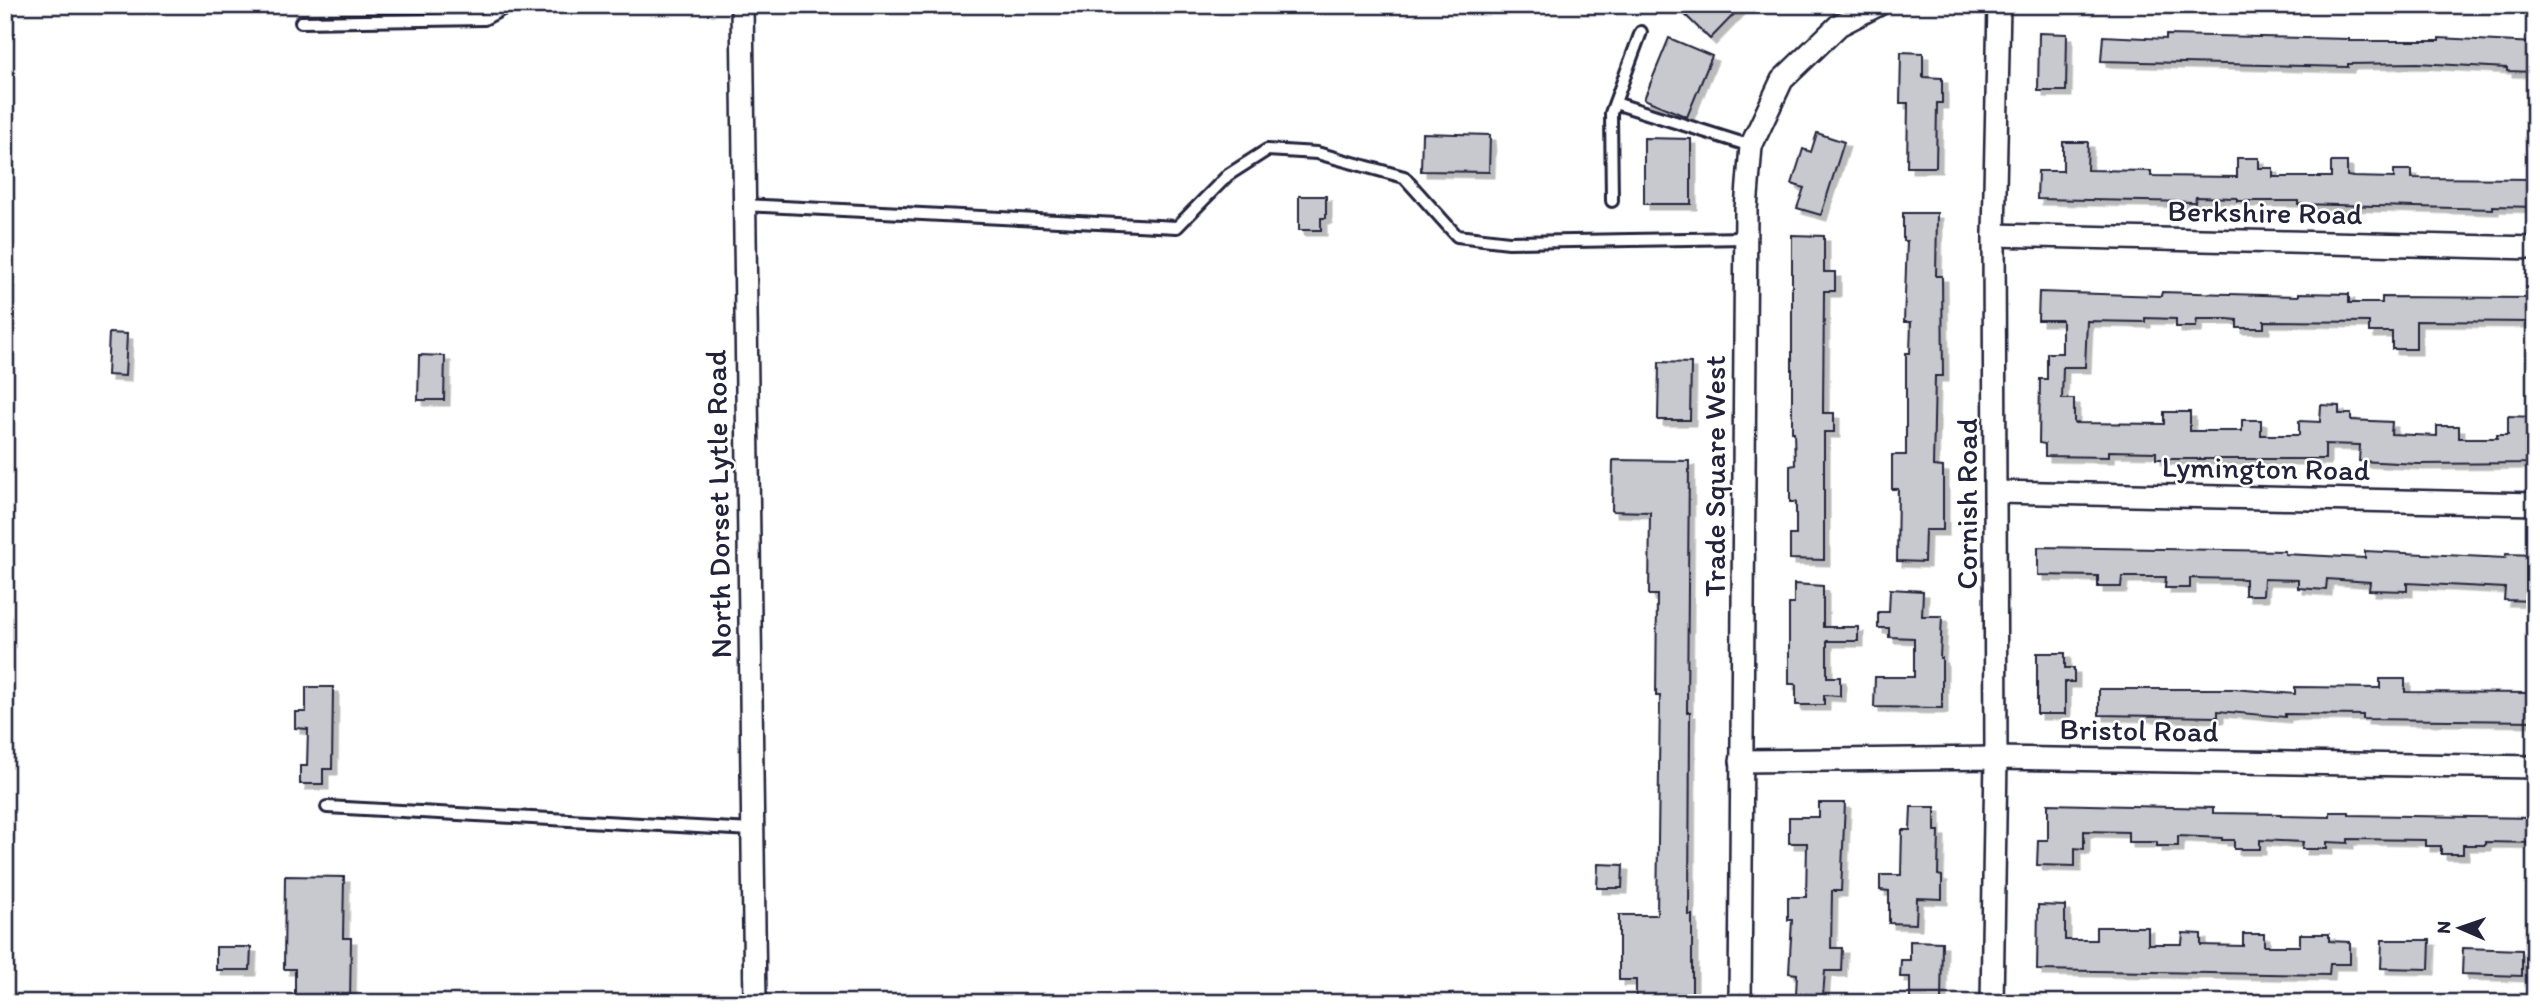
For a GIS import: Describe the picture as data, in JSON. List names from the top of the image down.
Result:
{
  "streets": {
    "street": [
      "Berkshire Road",
      "Lymington Road",
      "Trade Square West",
      "North Dorset Lytle Road",
      "Cornish Road",
      "Bristol Road"
    ]
  },
  "crossings": [
    ["Berkshire Road", "Cornish Road"],
    ["Lymington Road", "Cornish Road"],
    ["Trade Square West", "Bristol Road"],
    ["Cornish Road", "Bristol Road"]
  ],
  "north": "left"
}
